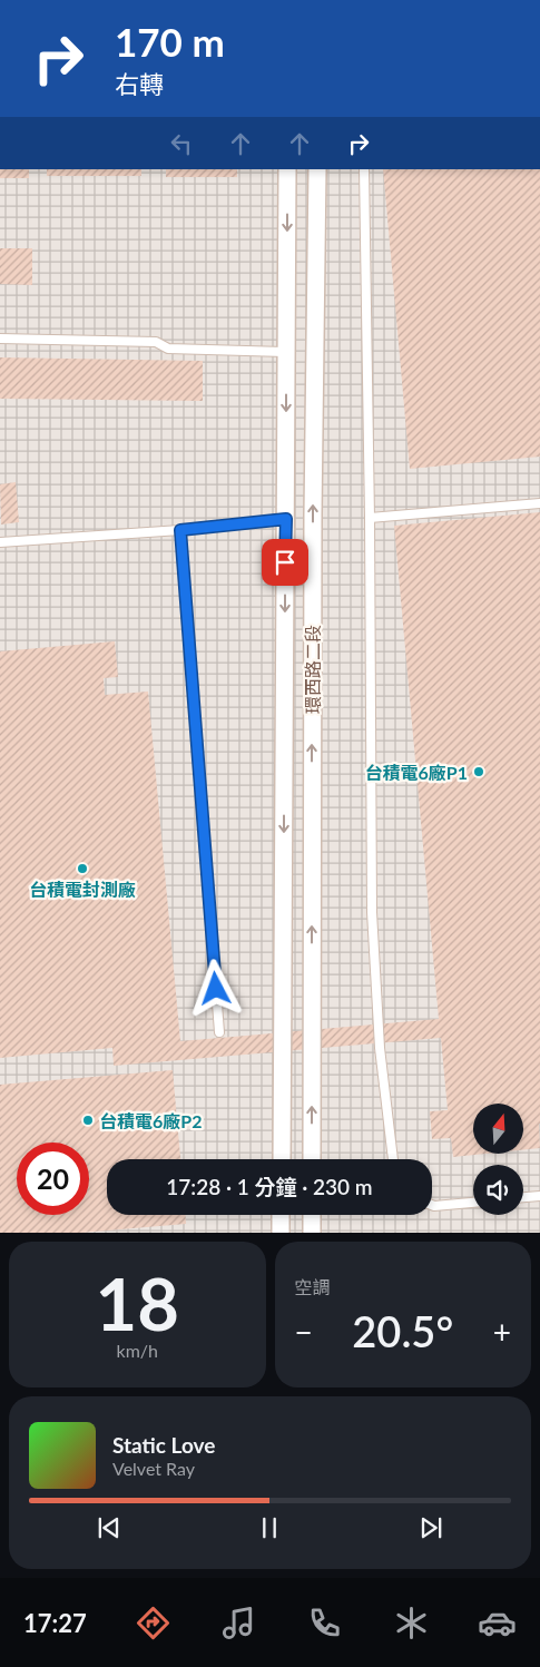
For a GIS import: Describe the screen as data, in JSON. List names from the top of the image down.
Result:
{
  "streets": {
    "street": ["環西路二段"]
  },
  "places": ["台積電6廠P1", "台積電封測廠", "台積電6廠P2"],
  "north": "top",
  "page": {
    "turn": ["170 m", "右轉"],
    "limit": "20",
    "trip": "17:28 · 1 分鐘 · 230 m",
    "tile": [
      ["18", "km/h"],
      "空調"
    ],
    "heat": ["−", "20.5°", "+"],
    "song": ["Static Love", "Velvet Ray"],
    "tabs": "17:27"
  }
}
